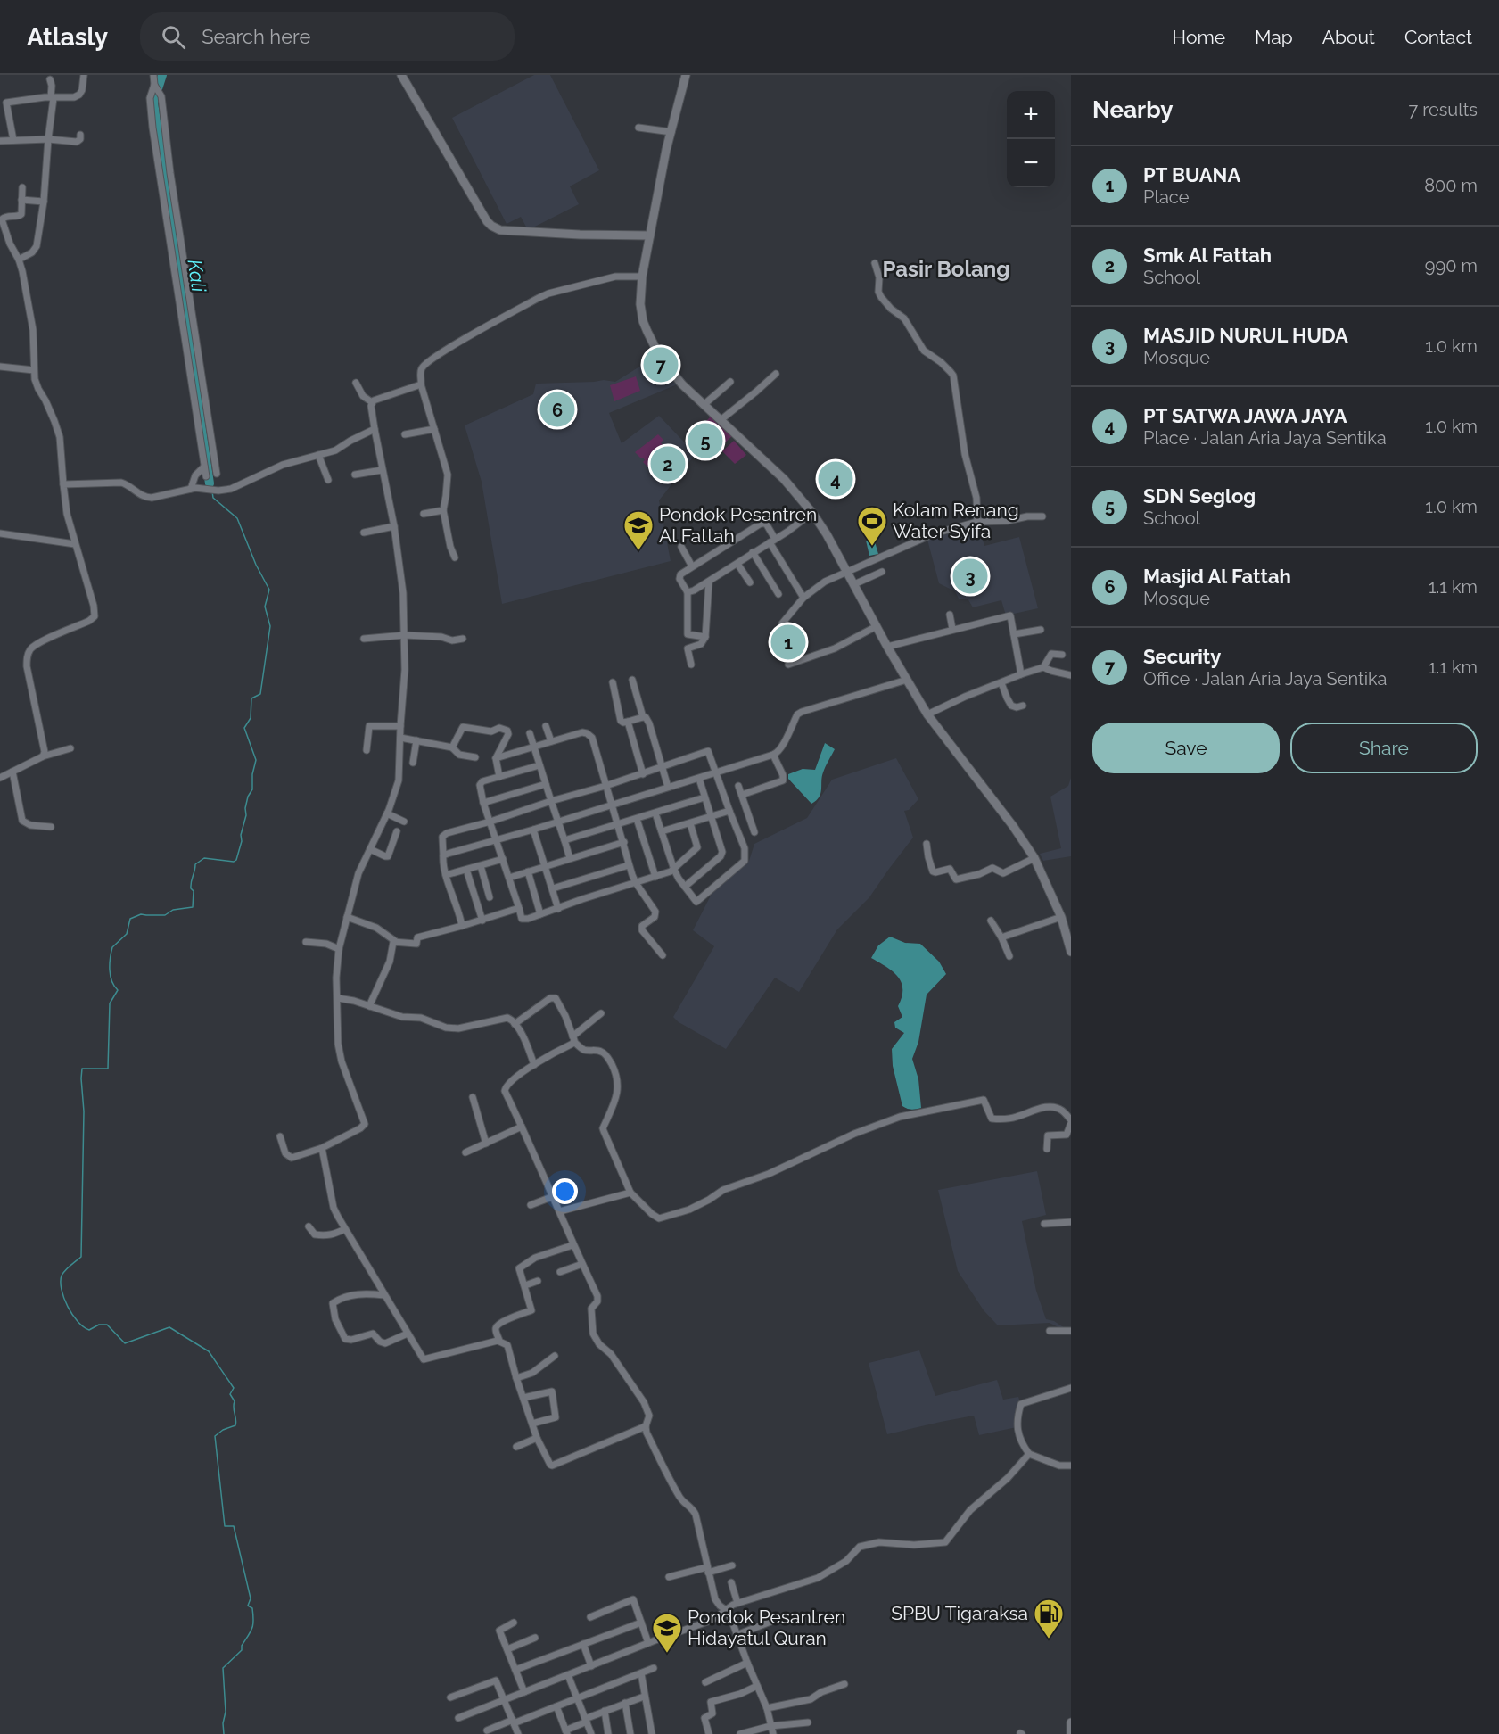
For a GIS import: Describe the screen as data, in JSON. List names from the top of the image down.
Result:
{
  "districts": ["Pasir Bolang"],
  "water": ["Kali"],
  "places": {
    "sports": ["Kolam Renang Water Syifa"],
    "school or university": ["Pondok Pesantren Al Fattah", "Pondok Pesantren Hidayatul Quran"],
    "fuel station": ["SPBU Tigaraksa"]
  },
  "page": {
    "header": "Atlasly",
    "search": "Search here",
    "nav": [
      "Home",
      "Map",
      "About",
      "Contact"
    ],
    "heading": ["Nearby", "7 results"],
    "map_buttons": ["+", "−"],
    "list": [
      {
        "mark": "1",
        "name": "PT BUANA",
        "note": "Place",
        "value": "800 m"
      },
      {
        "mark": "2",
        "name": "Smk Al Fattah",
        "note": "School",
        "value": "990 m"
      },
      {
        "mark": "3",
        "name": "MASJID NURUL HUDA",
        "note": "Mosque",
        "value": "1.0 km"
      },
      {
        "mark": "4",
        "name": "PT SATWA JAWA JAYA",
        "note": "Place · Jalan Aria Jaya Sentika",
        "value": "1.0 km"
      },
      {
        "mark": "5",
        "name": "SDN Seglog",
        "note": "School",
        "value": "1.0 km"
      },
      {
        "mark": "6",
        "name": "Masjid Al Fattah",
        "note": "Mosque",
        "value": "1.1 km"
      },
      {
        "mark": "7",
        "name": "Security",
        "note": "Office · Jalan Aria Jaya Sentika",
        "value": "1.1 km"
      }
    ],
    "pins": [
      "7",
      "6",
      "5",
      "2",
      "4",
      "3",
      "1"
    ],
    "buttons": ["Save", "Share"]
  }
}
